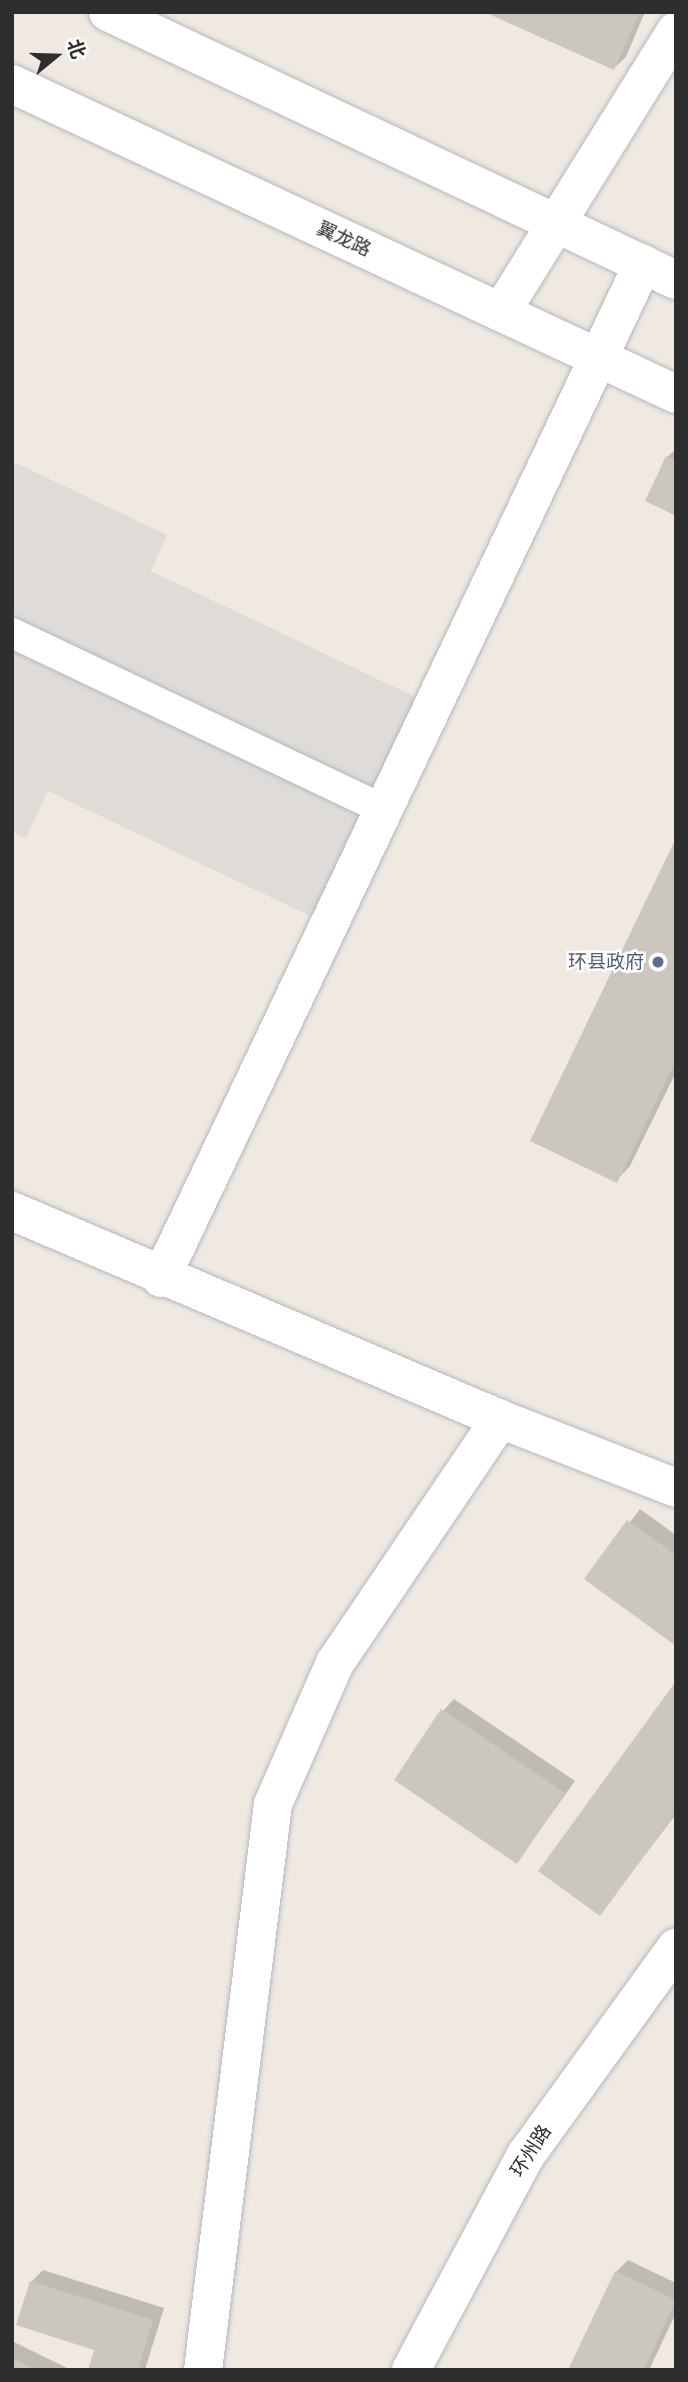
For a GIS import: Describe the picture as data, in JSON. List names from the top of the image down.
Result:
{
  "streets": {
    "street": ["翼龙路", "环州路"]
  },
  "places": ["环县政府"],
  "north": "right"
}
